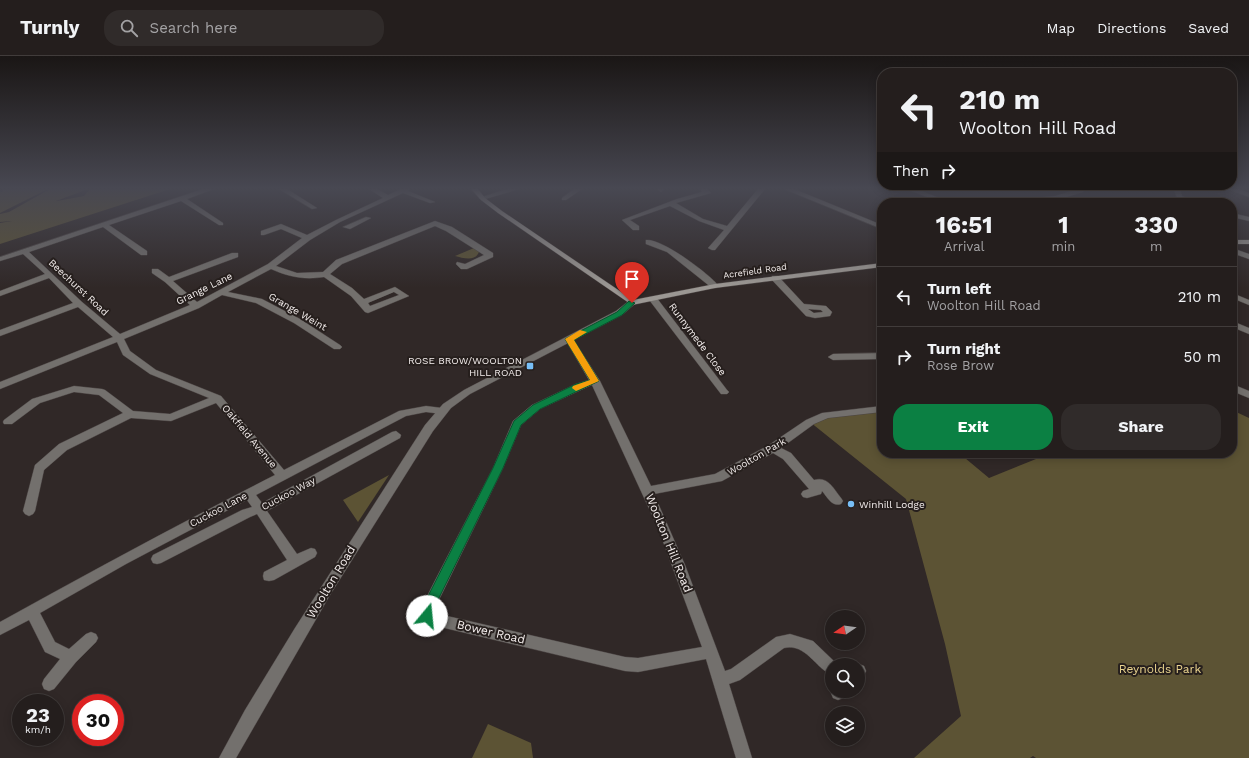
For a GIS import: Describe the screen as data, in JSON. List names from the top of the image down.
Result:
{
  "streets": {
    "main road": ["Acrefield Road"],
    "street": [
      "Beechurst Road",
      "Grange Lane",
      "Grange Weint",
      "Runnymede Close",
      "Oakfield Avenue",
      "Woolton Park",
      "Cuckoo Way",
      "Cuckoo Lane",
      "Woolton Hill Road",
      "Woolton Road",
      "Bower Road"
    ]
  },
  "crossings": [
    ["Acrefield Road", "Runnymede Close"],
    ["Acrefield Road", "Woolton Road"],
    ["Beechurst Road", "Grange Lane"],
    ["Beechurst Road", "Oakfield Avenue"],
    ["Grange Lane", "Grange Weint"],
    ["Grange Lane", "Oakfield Avenue"],
    ["Oakfield Avenue", "Cuckoo Lane"],
    ["Woolton Park", "Woolton Hill Road"],
    ["Cuckoo Lane", "Woolton Road"],
    ["Woolton Hill Road", "Woolton Road"],
    ["Woolton Hill Road", "Bower Road"]
  ],
  "parks": ["Reynolds Park"],
  "places": {
    "transit": ["ROSE BROW/WOOLTON HILL ROAD"],
    "other": ["Winhill Lodge"]
  },
  "north": "left",
  "page": {
    "header": "Turnly",
    "search": "Search here",
    "nav": ["Map", "Directions", "Saved"],
    "turn": ["210 m", "Woolton Hill Road"],
    "then": "Then",
    "eta": [
      "16:51",
      "Arrival",
      "1",
      "min",
      "330",
      "m"
    ],
    "list": [
      {
        "name": "Turn left",
        "note": "Woolton Hill Road",
        "value": "210 m"
      },
      {
        "name": "Turn right",
        "note": "Rose Brow",
        "value": "50 m"
      }
    ],
    "buttons": ["Exit", "Share"],
    "speed": "23 km/h",
    "limit": "30"
  }
}
